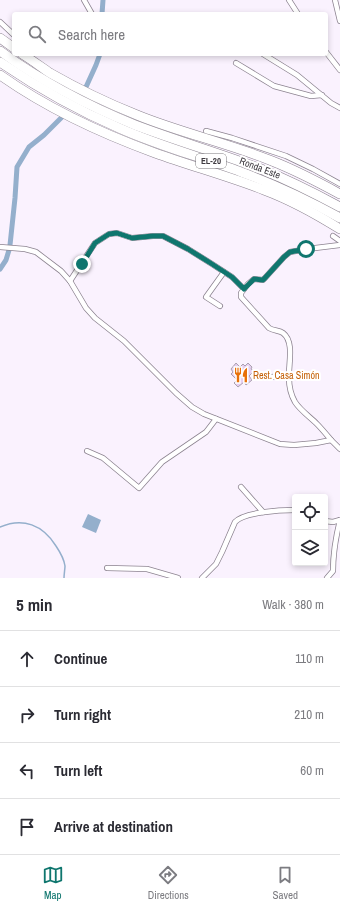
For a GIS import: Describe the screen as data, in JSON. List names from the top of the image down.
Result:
{
  "streets": {
    "highway": ["EL-20", "Ronda Este"]
  },
  "crossings": [
    ["EL-20", "Ronda Este"]
  ],
  "places": {
    "restaurant": ["Rest. Casa Simón"]
  },
  "page": {
    "search": "Search here",
    "heading": ["5 min", "Walk · 380 m"],
    "list": [
      ["Continue", "110 m"],
      ["Turn right", "210 m"],
      ["Turn left", "60 m"],
      "Arrive at destination"
    ],
    "nav": ["Map", "Directions", "Saved"]
  }
}
